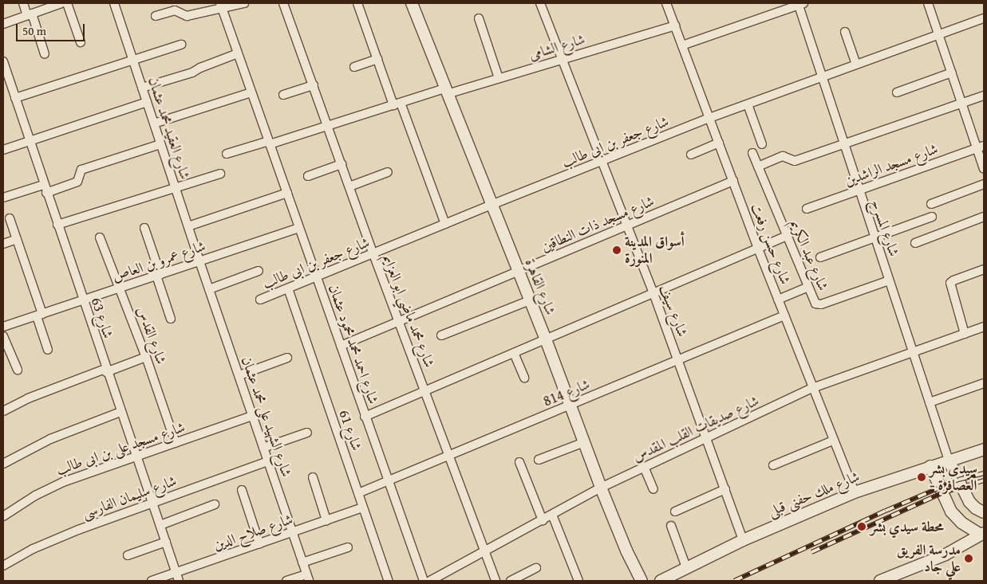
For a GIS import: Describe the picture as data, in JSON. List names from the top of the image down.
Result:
{
  "streets": {
    "street": [
      "شارع الشامى",
      "شارع العقيد محمد عثمان",
      "شارع جعفر بن ابى طالب",
      "شارع مسجد الراشدين",
      "شارع مسجد ذات النطاقين",
      "شارع المسرح",
      "شارع حسن رفعت",
      "شارع عبد الكريم",
      "شارع عمرو بن العاص",
      "شارع القاهرة",
      "شارع محمد ماضي ابو العزايم",
      "شارع سيف",
      "شارع 63",
      "شارع القدس",
      "شارع احمد محمد محمود عثمان",
      "شارع 814",
      "شارع الشهيد على محمد عثمان",
      "شارع صديقات القلب المقدس",
      "شارع 61",
      "شارع مسجد على بن ابى طالب",
      "شارع ملك حفنى قبلى",
      "شارع سليمان الفارسى",
      "شارع صلاح الدين"
    ]
  },
  "crossings": [
    ["شارع الشامى", "شارع حسن رفعت"],
    ["شارع الشامى", "شارع القاهرة"],
    ["شارع الشامى", "شارع محمد ماضي ابو العزايم"],
    ["شارع الشامى", "شارع سيف"],
    ["شارع الشامى", "شارع احمد محمد محمود عثمان"],
    ["شارع العقيد محمد عثمان", "شارع عمرو بن العاص"],
    ["شارع العقيد محمد عثمان", "شارع الشهيد على محمد عثمان"],
    ["شارع جعفر بن ابى طالب", "شارع المسرح"],
    ["شارع جعفر بن ابى طالب", "شارع حسن رفعت"],
    ["شارع جعفر بن ابى طالب", "شارع القاهرة"],
    ["شارع جعفر بن ابى طالب", "شارع محمد ماضي ابو العزايم"],
    ["شارع جعفر بن ابى طالب", "شارع سيف"],
    ["شارع جعفر بن ابى طالب", "شارع احمد محمد محمود عثمان"],
    ["شارع جعفر بن ابى طالب", "شارع 61"],
    ["شارع مسجد الراشدين", "شارع المسرح"],
    ["شارع مسجد ذات النطاقين", "شارع حسن رفعت"],
    ["شارع مسجد ذات النطاقين", "شارع القاهرة"],
    ["شارع مسجد ذات النطاقين", "شارع محمد ماضي ابو العزايم"],
    ["شارع مسجد ذات النطاقين", "شارع سيف"],
    ["شارع مسجد ذات النطاقين", "شارع احمد محمد محمود عثمان"],
    ["شارع المسرح", "شارع عبد الكريم"],
    ["شارع المسرح", "شارع صديقات القلب المقدس"],
    ["شارع المسرح", "شارع ملك حفنى قبلى"],
    ["شارع حسن رفعت", "شارع 814"],
    ["شارع حسن رفعت", "شارع صديقات القلب المقدس"],
    ["شارع حسن رفعت", "شارع ملك حفنى قبلى"],
    ["شارع عمرو بن العاص", "شارع 63"],
    ["شارع عمرو بن العاص", "شارع القدس"],
    ["شارع عمرو بن العاص", "شارع احمد محمد محمود عثمان"],
    ["شارع عمرو بن العاص", "شارع الشهيد على محمد عثمان"],
    ["شارع القاهرة", "شارع 814"],
    ["شارع القاهرة", "شارع صديقات القلب المقدس"],
    ["شارع محمد ماضي ابو العزايم", "شارع 814"],
    ["شارع محمد ماضي ابو العزايم", "شارع صديقات القلب المقدس"],
    ["شارع سيف", "شارع 814"],
    ["شارع سيف", "شارع صديقات القلب المقدس"],
    ["شارع سيف", "شارع ملك حفنى قبلى"],
    ["شارع 63", "شارع مسجد على بن ابى طالب"],
    ["شارع 63", "شارع سليمان الفارسى"],
    ["شارع 63", "شارع صلاح الدين"],
    ["شارع القدس", "شارع مسجد على بن ابى طالب"],
    ["شارع احمد محمد محمود عثمان", "شارع 814"],
    ["شارع 814", "شارع 61"],
    ["شارع الشهيد على محمد عثمان", "شارع مسجد على بن ابى طالب"],
    ["شارع الشهيد على محمد عثمان", "شارع سليمان الفارسى"],
    ["شارع الشهيد على محمد عثمان", "شارع صلاح الدين"],
    ["شارع 61", "شارع صلاح الدين"]
  ],
  "places": [
    "أسواق المدينة المنورة",
    "سيدي بشر - العصافرة",
    "محطة سيدي بشر",
    "مدرسة الفريق علي جاد"
  ],
  "scale_bar": "50 m"
}
